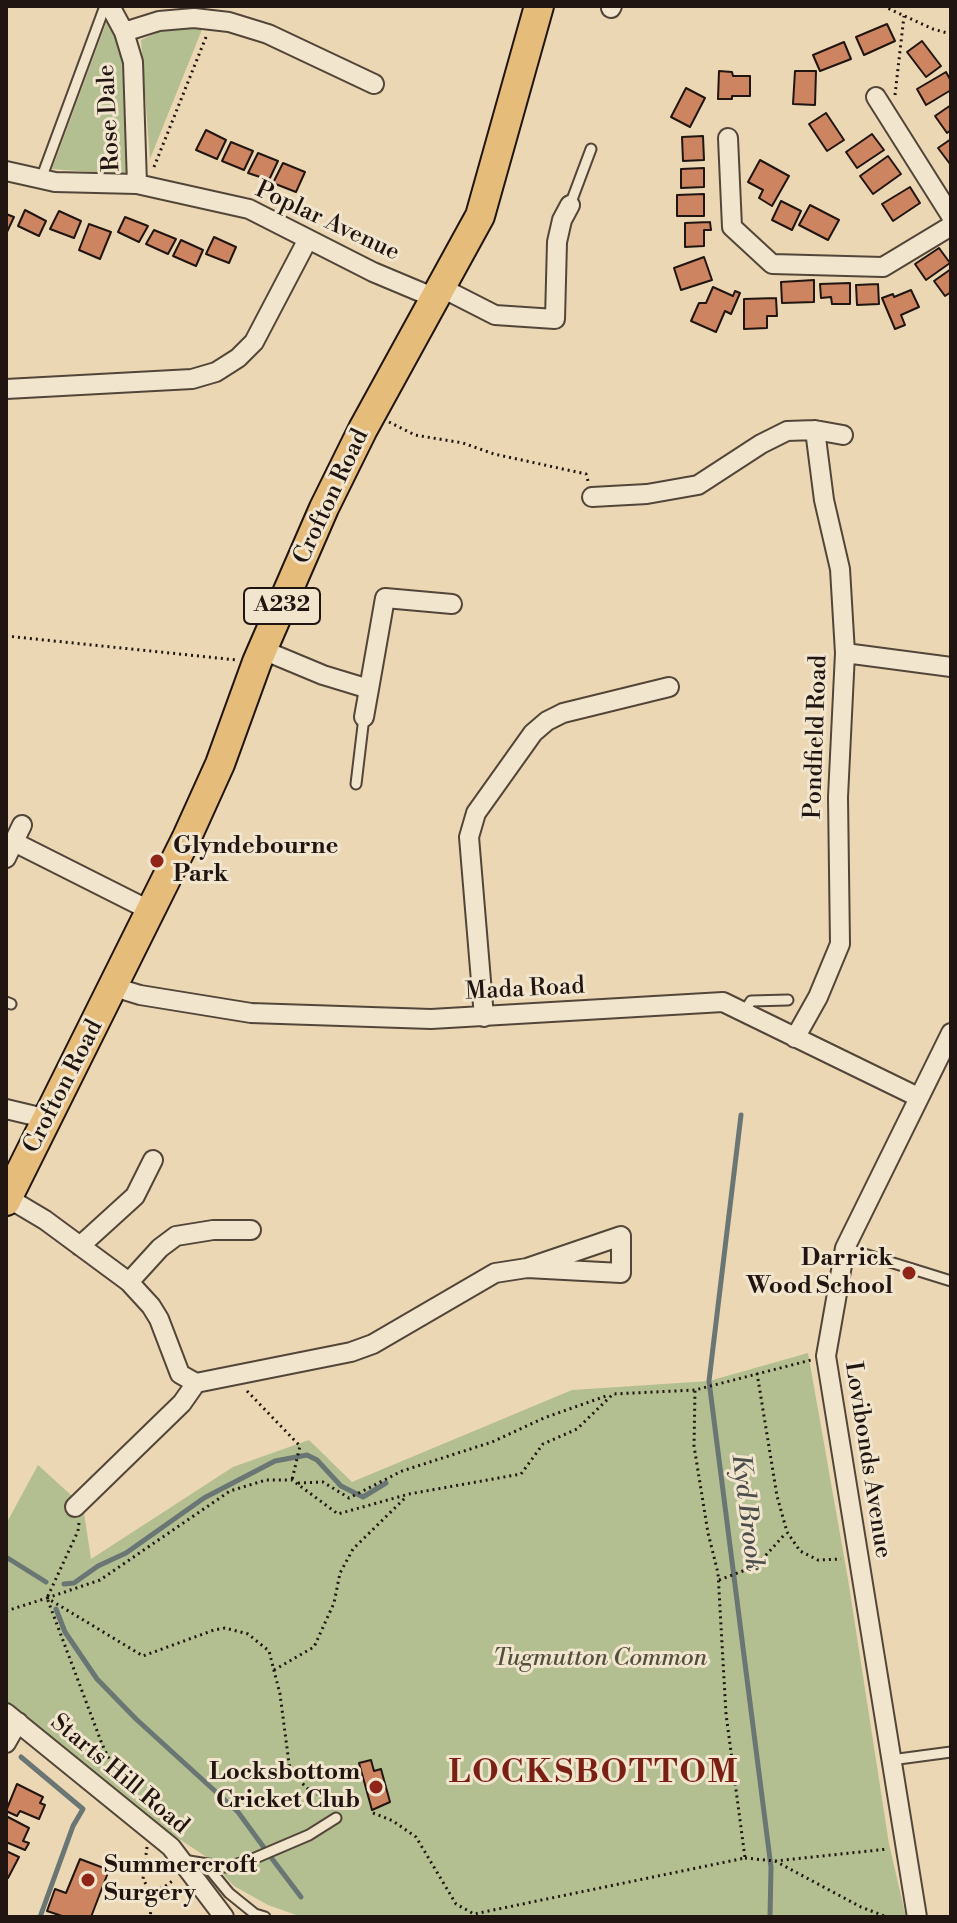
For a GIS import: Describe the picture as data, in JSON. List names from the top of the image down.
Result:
{
  "streets": {
    "main road": ["Crofton Road", "A232"],
    "street": [
      "Rose Dale",
      "Poplar Avenue",
      "Pondfield Road",
      "Mada Road",
      "Lovibonds Avenue",
      "Starts Hill Road"
    ]
  },
  "crossings": [
    ["Rose Dale", "Poplar Avenue"],
    ["Poplar Avenue", "Crofton Road"],
    ["Crofton Road", "Mada Road"],
    ["Pondfield Road", "Mada Road"],
    ["Mada Road", "Lovibonds Avenue"]
  ],
  "districts": ["LOCKSBOTTOM"],
  "water": ["Kyd Brook"],
  "parks": ["Tugmutton Common"],
  "places": [
    "Glyndebourne Park",
    "Darrick Wood School",
    "Locksbottom Cricket Club",
    "Summercroft Surgery"
  ]
}
